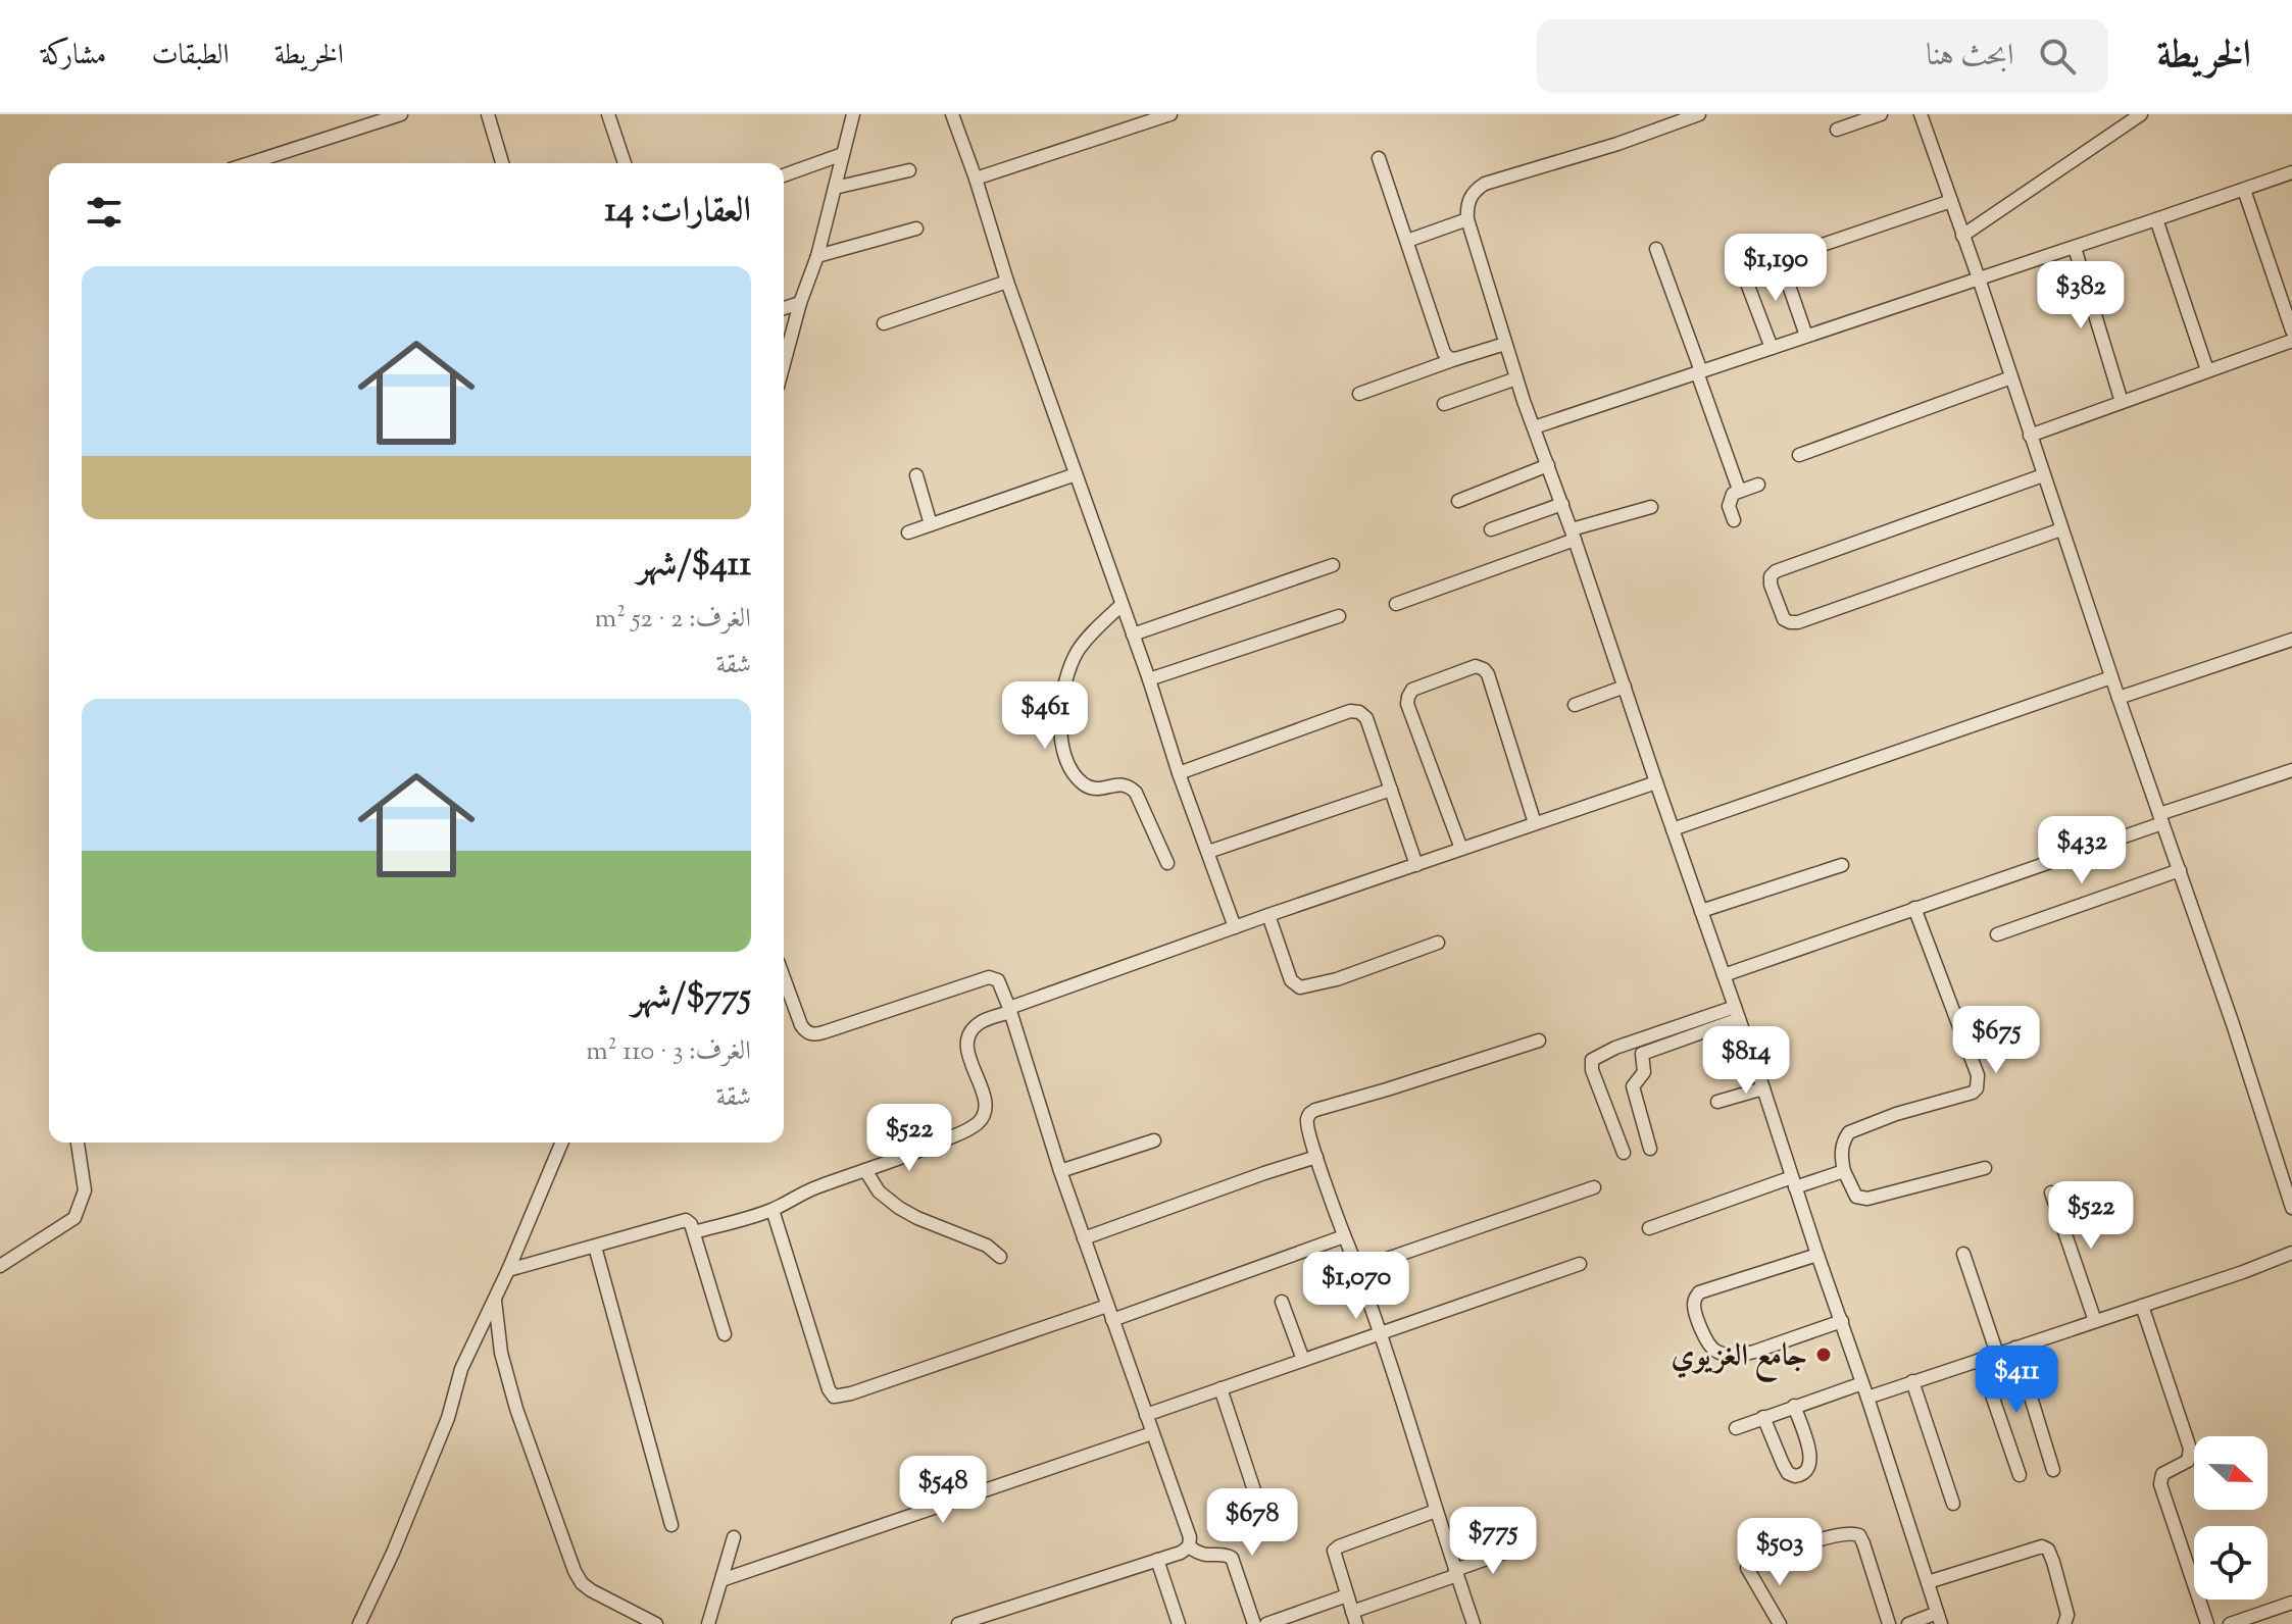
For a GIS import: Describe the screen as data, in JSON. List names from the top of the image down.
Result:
{
  "places": ["جامع الغزيوي"],
  "north": "right",
  "page": {
    "header": "الخريطة",
    "search": "ابحث هنا",
    "nav": ["الخريطة", "الطبقات", "مشاركة"],
    "heading": "العقارات: 14",
    "price": [
      "$1,190",
      "$382",
      "$461",
      "$432",
      "$675",
      "$814",
      "$522",
      "$522",
      "$1,070",
      "$411",
      "$548",
      "$678",
      "$775",
      "$503"
    ],
    "list": [
      {
        "name": "$411/شهر",
        "note": "الغرف: 2 · 52 m² · شقة"
      },
      {
        "name": "$775/شهر",
        "note": "الغرف: 3 · 110 m² · شقة"
      }
    ]
  }
}
